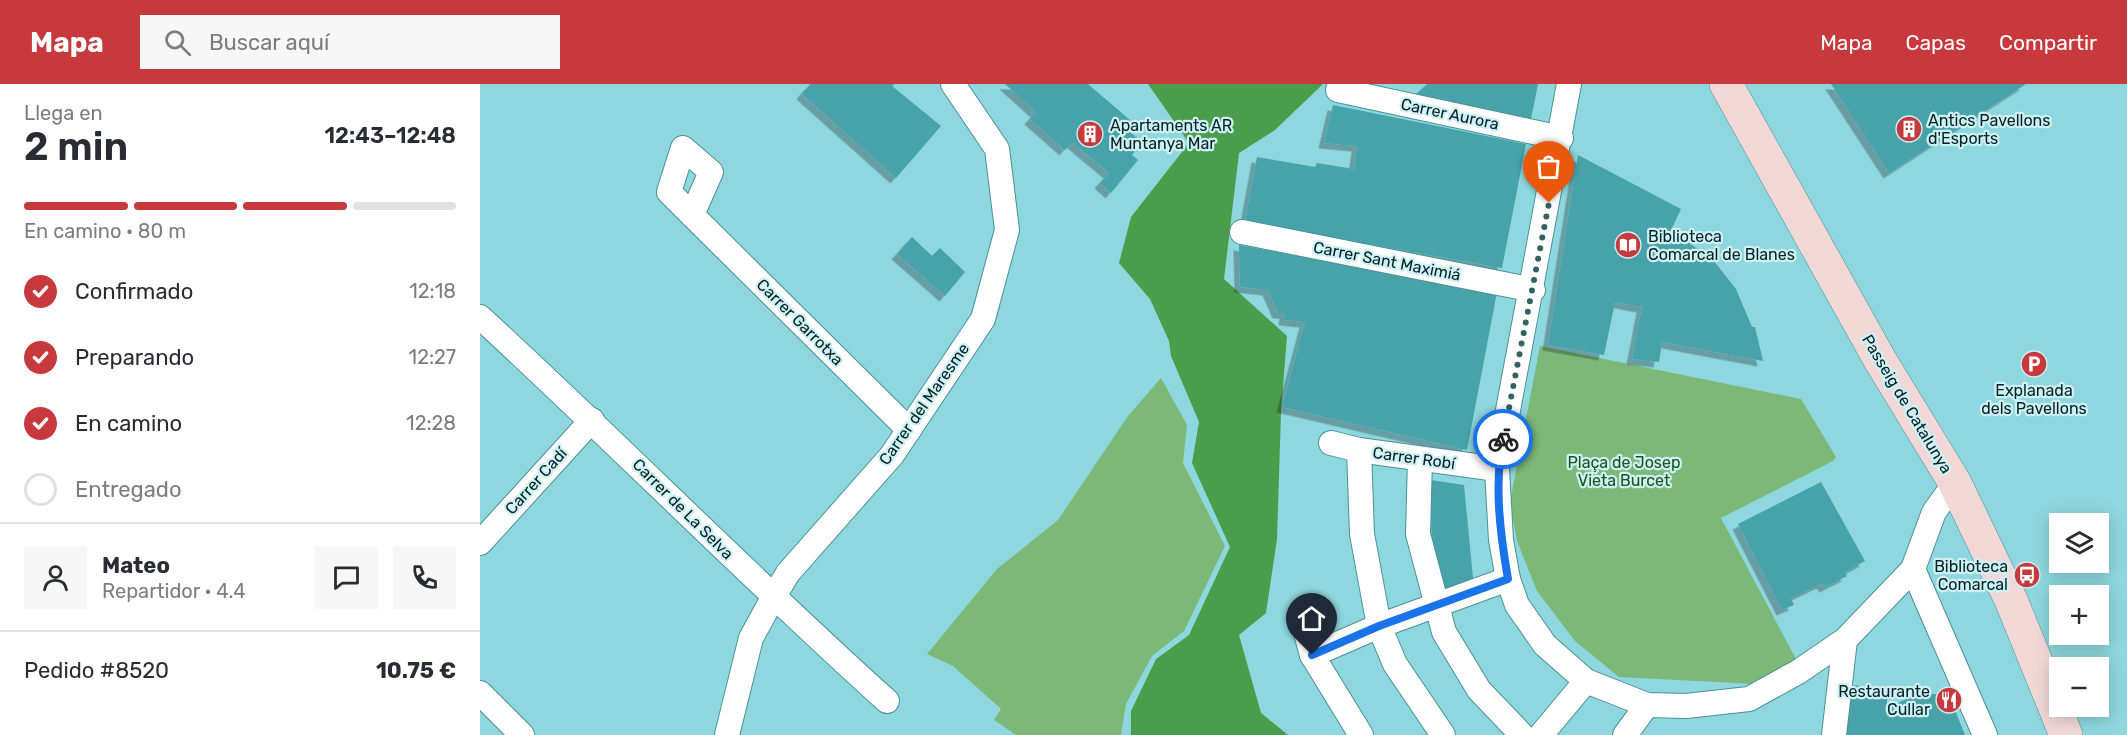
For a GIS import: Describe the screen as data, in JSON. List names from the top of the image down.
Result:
{
  "streets": {
    "street": [
      "Carrer Aurora",
      "Carrer Sant Maximiá",
      "Carrer Garrotxa",
      "Carrer del Maresme",
      "Passeig de Catalunya",
      "Carrer Robí",
      "Carrer Cadí",
      "Carrer de La Selva"
    ]
  },
  "crossings": [
    ["Carrer Garrotxa", "Carrer del Maresme"],
    ["Carrer del Maresme", "Carrer de La Selva"],
    ["Carrer Cadí", "Carrer de La Selva"]
  ],
  "parks": ["Plaça de Josep Vieta Burcet"],
  "places": {
    "building": ["Antics Pavellons d'Esports", "Apartaments AR Muntanya Mar"],
    "library": ["Biblioteca Comarcal de Blanes"],
    "parking": ["Explanada dels Pavellons"],
    "bus stop": ["Biblioteca Comarcal"],
    "restaurant": ["Restaurante Cullar"]
  },
  "page": {
    "header": "Mapa",
    "search": "Buscar aquí",
    "nav": ["Mapa", "Capas", "Compartir"],
    "heading": ["2 min", "Llega en", "12:43–12:48"],
    "panel": [
      "Mateo",
      "Repartidor · 4.4",
      "Pedido #8520",
      "10.75 €"
    ],
    "bar": "En camino · 80 m",
    "list": [
      ["Confirmado", "12:18"],
      ["Preparando", "12:27"],
      ["En camino", "12:28"],
      "Entregado"
    ],
    "map_buttons": ["+", "−"]
  }
}
